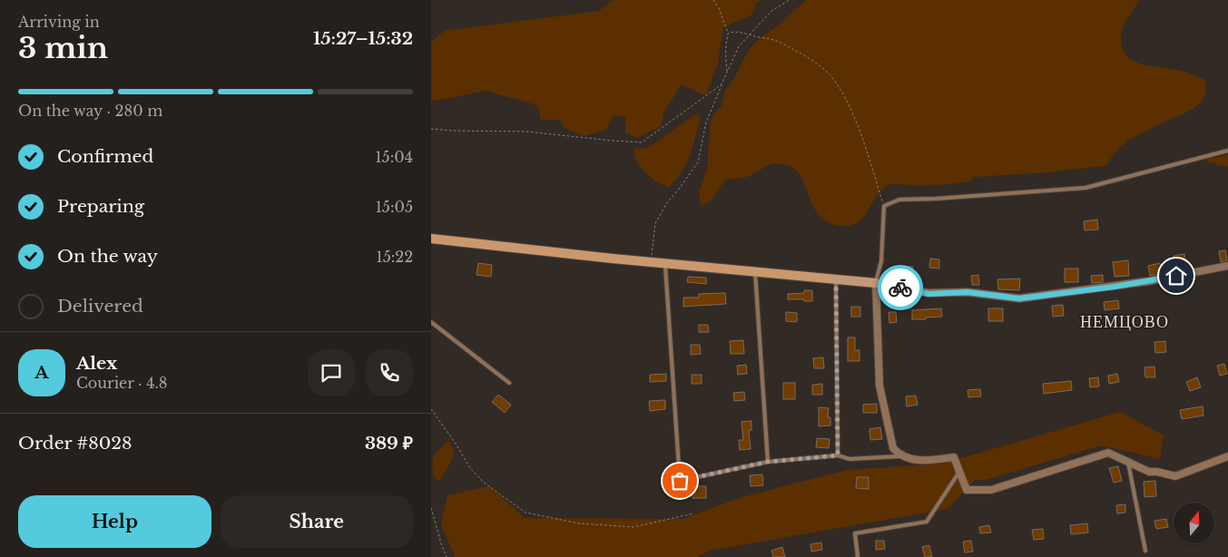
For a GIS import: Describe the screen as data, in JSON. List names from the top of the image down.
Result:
{
  "districts": ["НЕМЦОВО"],
  "north": "top",
  "page": {
    "heading": ["3 min", "Arriving in", "15:27–15:32"],
    "panel": [
      "Alex",
      "Courier · 4.8",
      "Order #8028",
      "389 ₽"
    ],
    "bar": "On the way · 280 m",
    "list": [
      ["Confirmed", "15:04"],
      ["Preparing", "15:05"],
      ["On the way", "15:22"],
      "Delivered"
    ],
    "round": "A",
    "buttons": ["Help", "Share"]
  }
}
